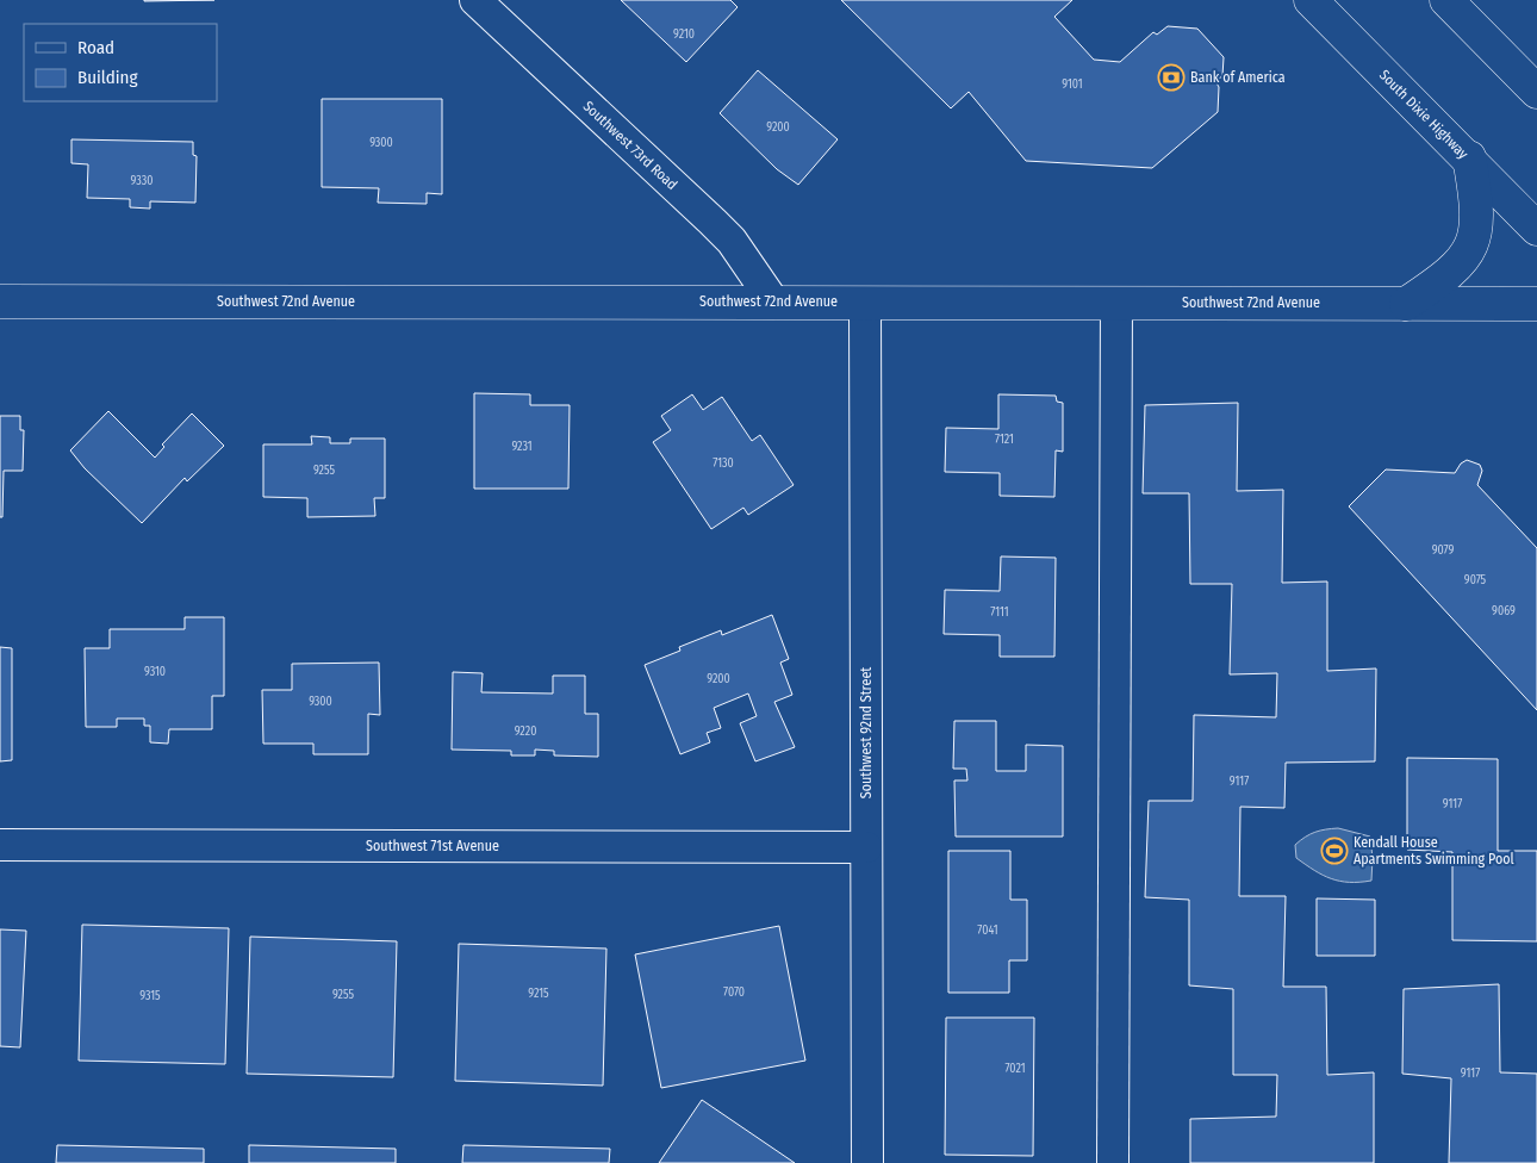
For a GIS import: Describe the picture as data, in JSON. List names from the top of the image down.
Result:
{
  "streets": {
    "main road": ["South Dixie Highway", "Southwest 72nd Avenue"],
    "street": ["Southwest 73rd Road", "Southwest 92nd Street", "Southwest 71st Avenue"]
  },
  "crossings": [
    ["Southwest 73rd Road", "Southwest 72nd Avenue"],
    ["Southwest 72nd Avenue", "Southwest 92nd Street"],
    ["Southwest 92nd Street", "Southwest 71st Avenue"]
  ],
  "places": {
    "bank": ["Bank of America"],
    "sports": ["Kendall House Apartments Swimming Pool"]
  },
  "house_numbers": [
    "9210",
    "9101",
    "9200",
    "9300",
    "9330",
    "7121",
    "9231",
    "7130",
    "9255",
    "9079",
    "9075",
    "9069",
    "7111",
    "9310",
    "9200",
    "9300",
    "9220",
    "9117",
    "9117",
    "7041",
    "7070",
    "9215",
    "9255",
    "9315",
    "7021",
    "9117"
  ],
  "legend": ["Road", "Building"]
}
